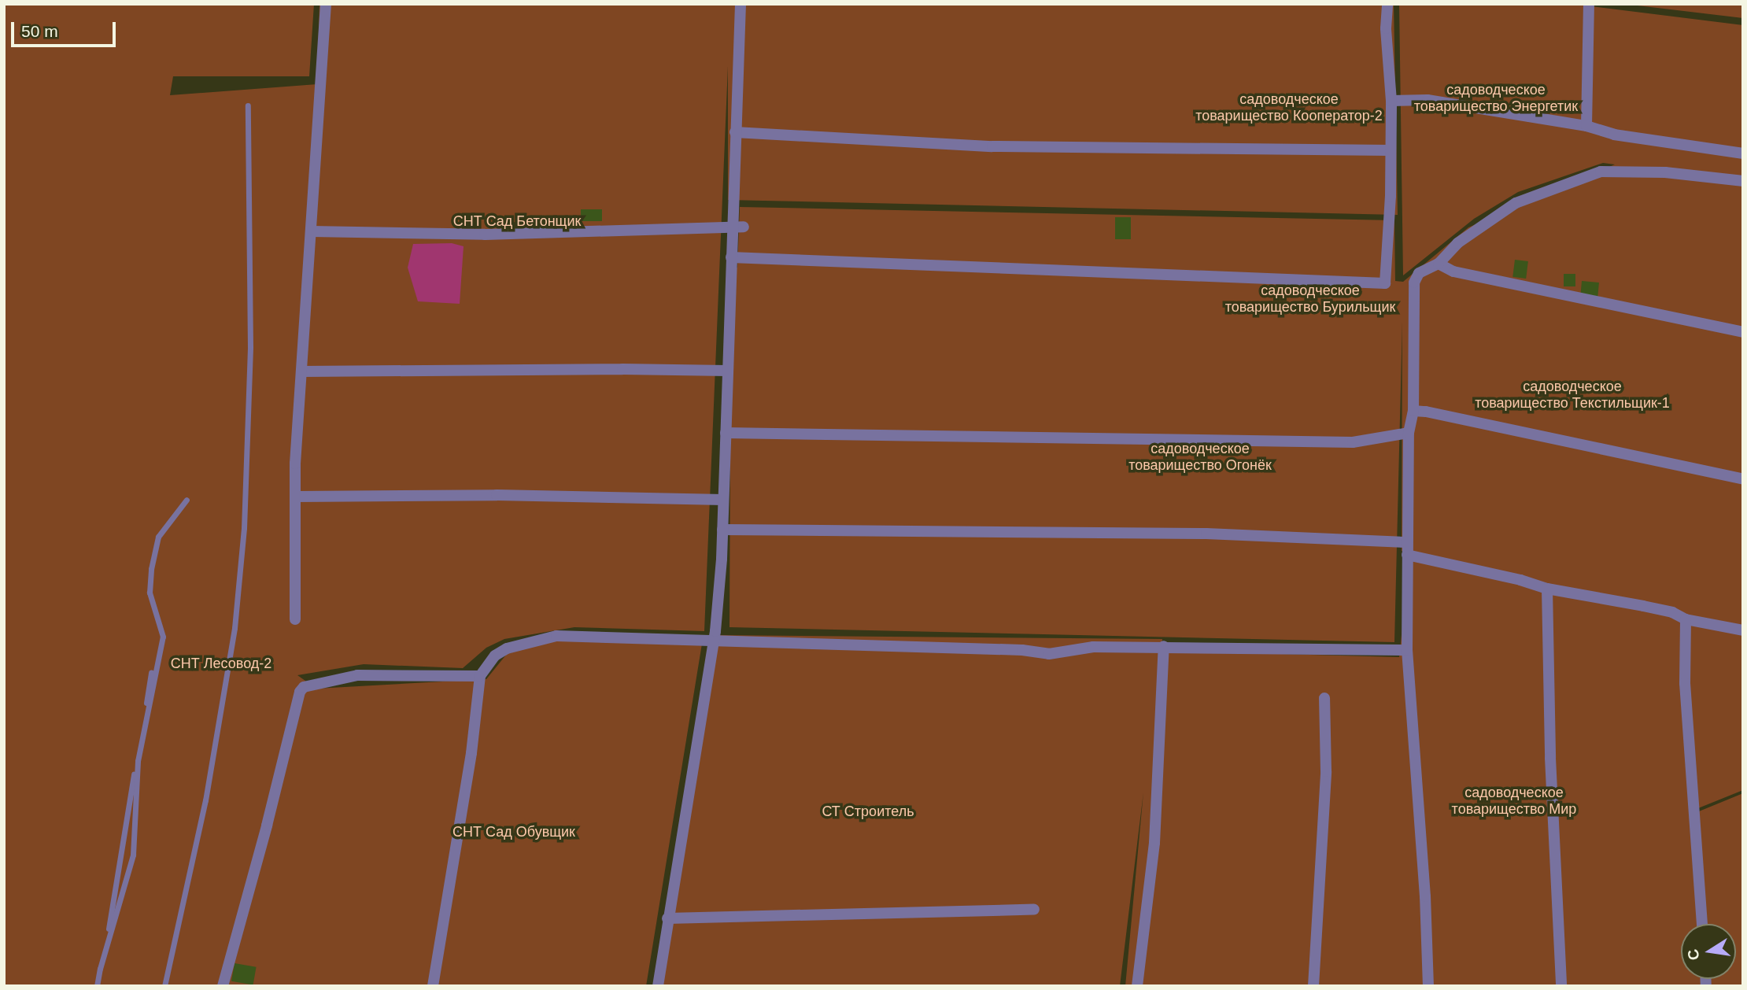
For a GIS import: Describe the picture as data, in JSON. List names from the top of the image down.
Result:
{
  "parks": [
    "садоводческое товарищество Энергетик",
    "садоводческое товарищество Кооператор-2",
    "СНТ Сад Бетонщик",
    "садоводческое товарищество Бурильщик",
    "садоводческое товарищество Текстильщик-1",
    "садоводческое товарищество Огонёк",
    "СНТ Лесовод-2",
    "садоводческое товарищество Мир",
    "СТ Строитель",
    "СНТ Сад Обувщик"
  ],
  "scale_bar": "50 m",
  "north": "left"
}
